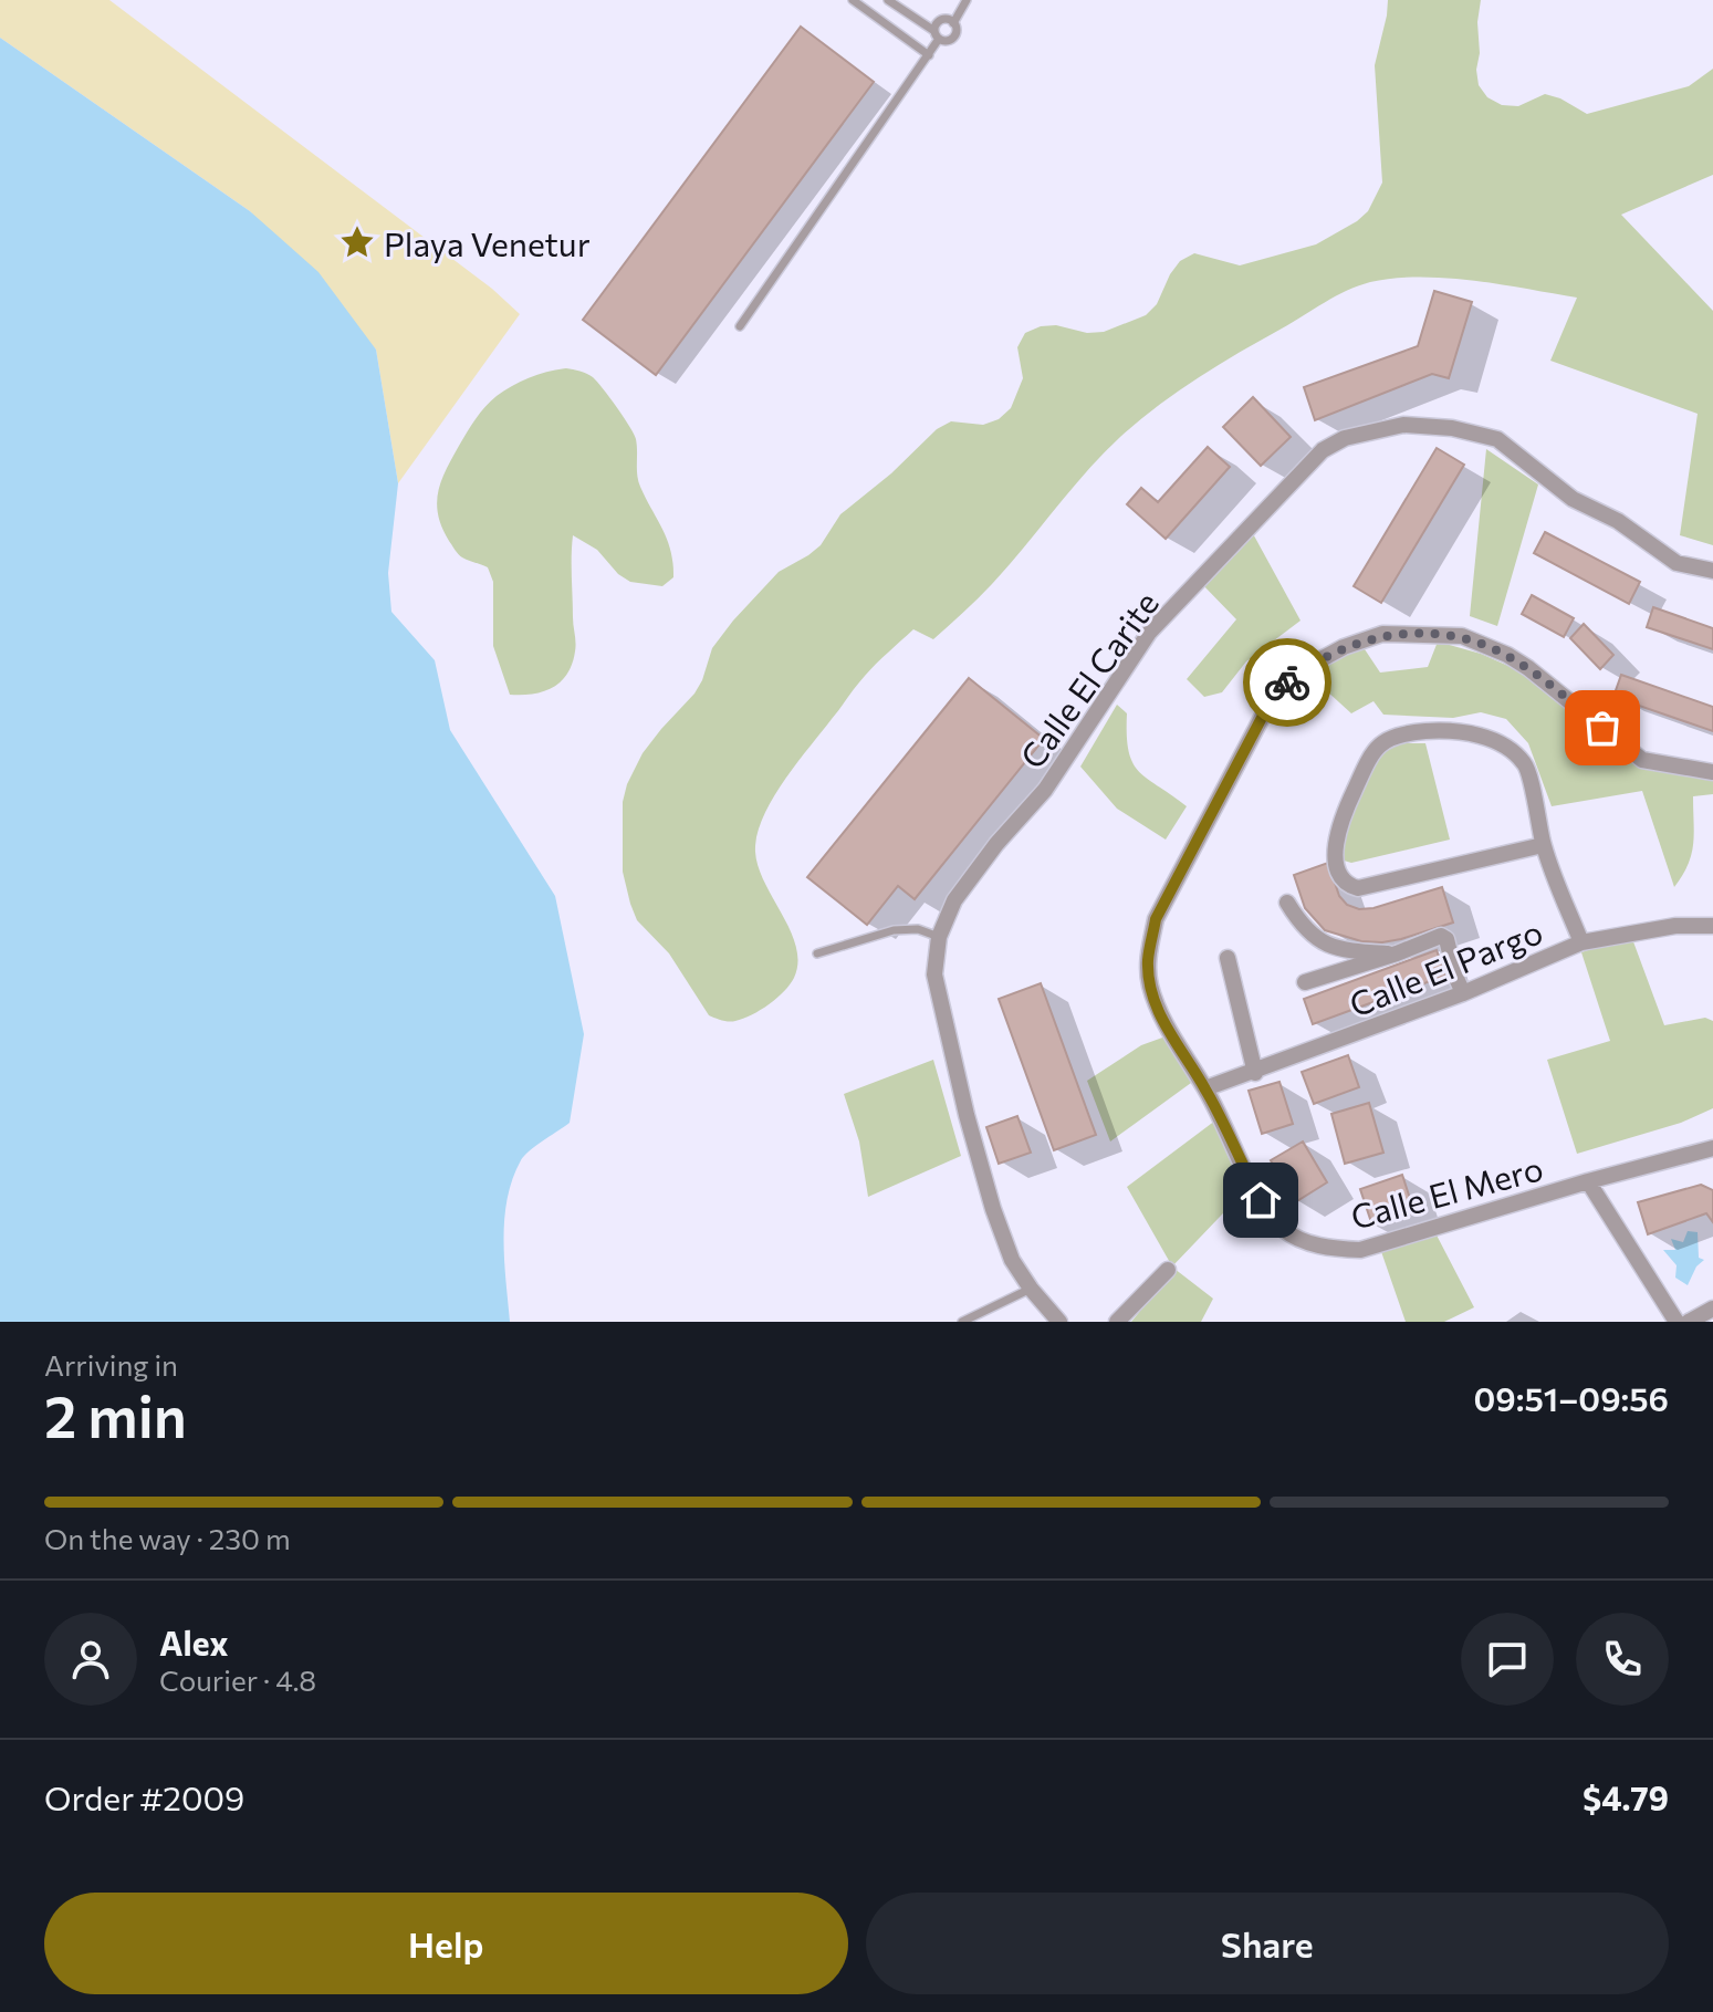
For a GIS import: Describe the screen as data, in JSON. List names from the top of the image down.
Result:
{
  "streets": {
    "street": ["Calle El Carite", "Calle El Pargo", "Calle El Mero"]
  },
  "crossings": [
    ["Calle El Pargo", "Calle El Mero"]
  ],
  "places": {
    "place": ["Playa Venetur"]
  },
  "page": {
    "heading": ["2 min", "Arriving in", "09:51–09:56"],
    "panel": [
      "Alex",
      "Courier · 4.8",
      "Order #2009",
      "$4.79"
    ],
    "bar": "On the way · 230 m",
    "buttons": ["Help", "Share"]
  }
}
